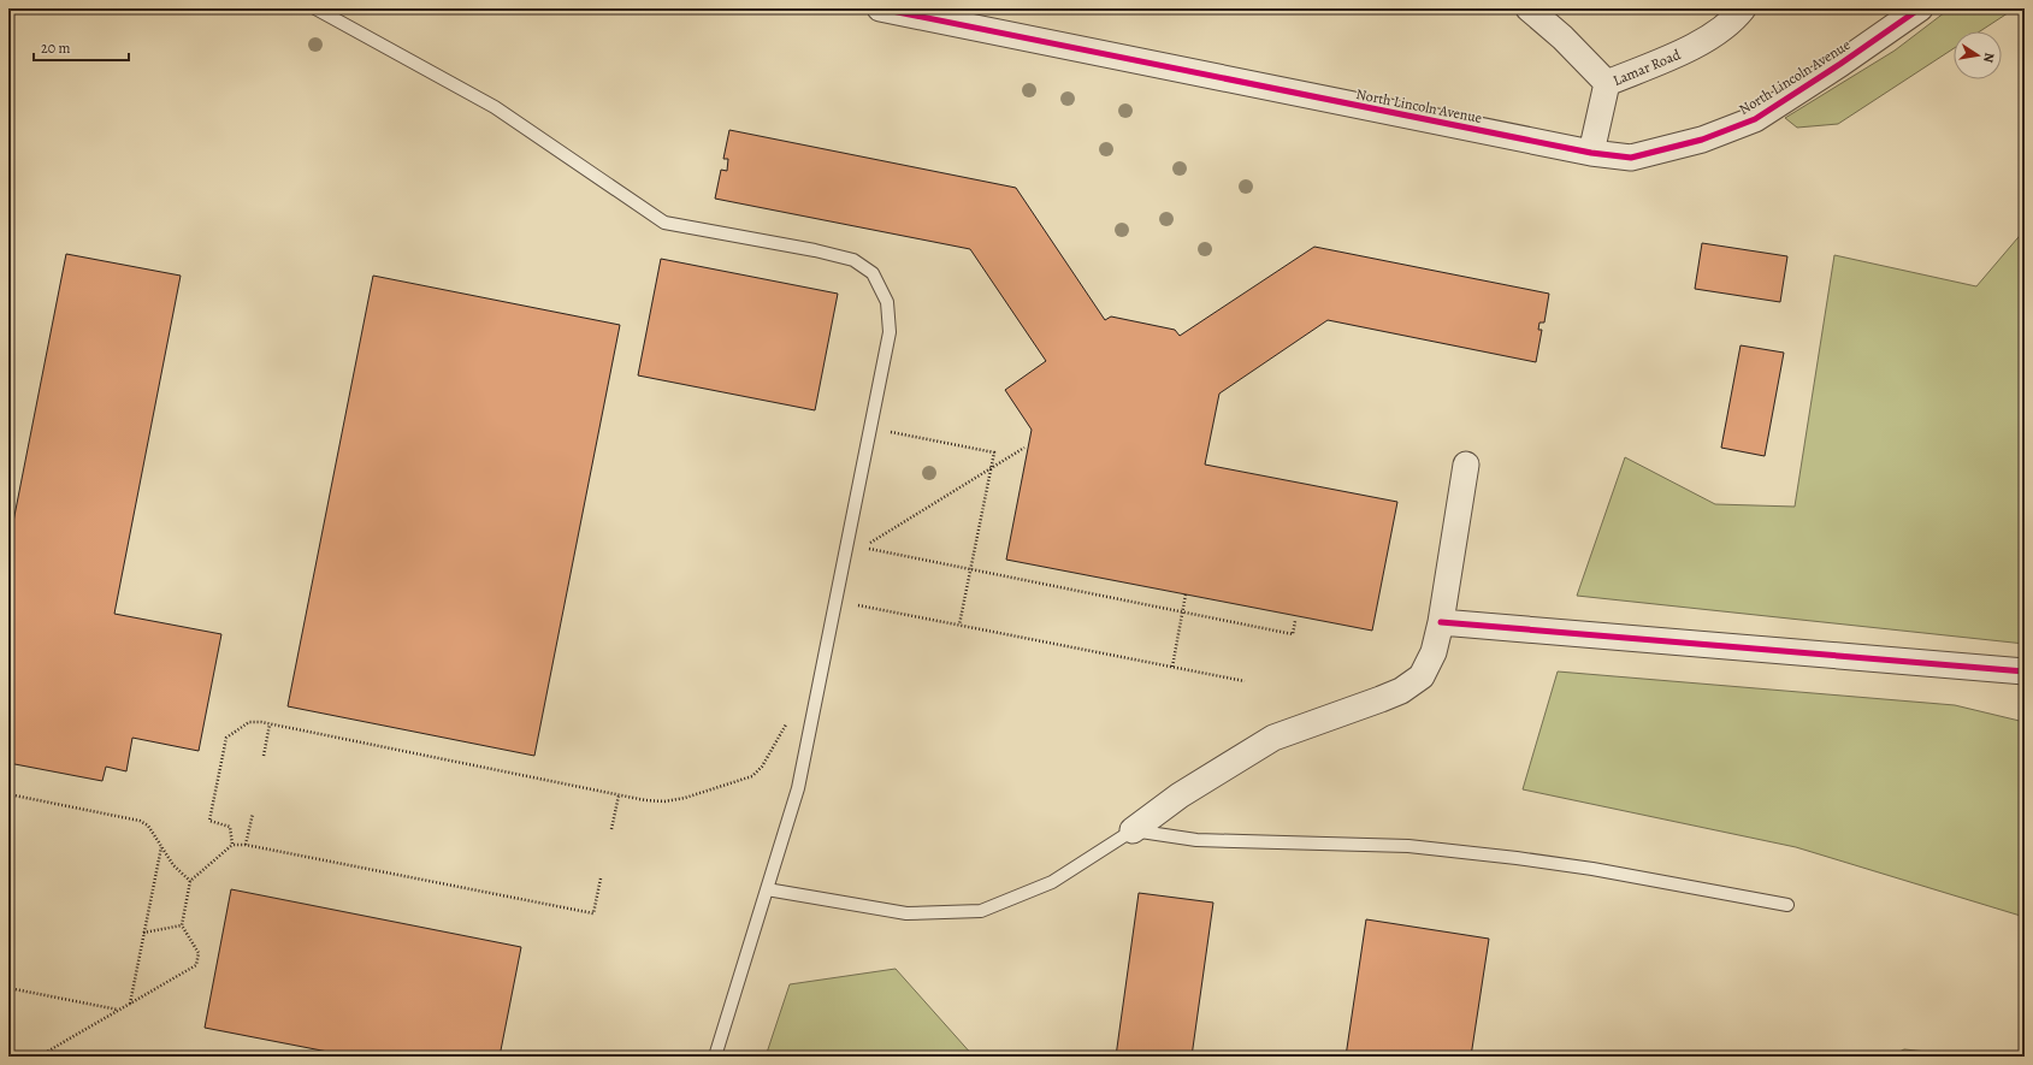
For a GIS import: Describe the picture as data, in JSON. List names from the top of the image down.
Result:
{
  "streets": {
    "street": ["Lamar Road", "North Lincoln Avenue"]
  },
  "crossings": [
    ["Lamar Road", "North Lincoln Avenue"]
  ],
  "scale_bar": "20 m",
  "north": "right"
}
